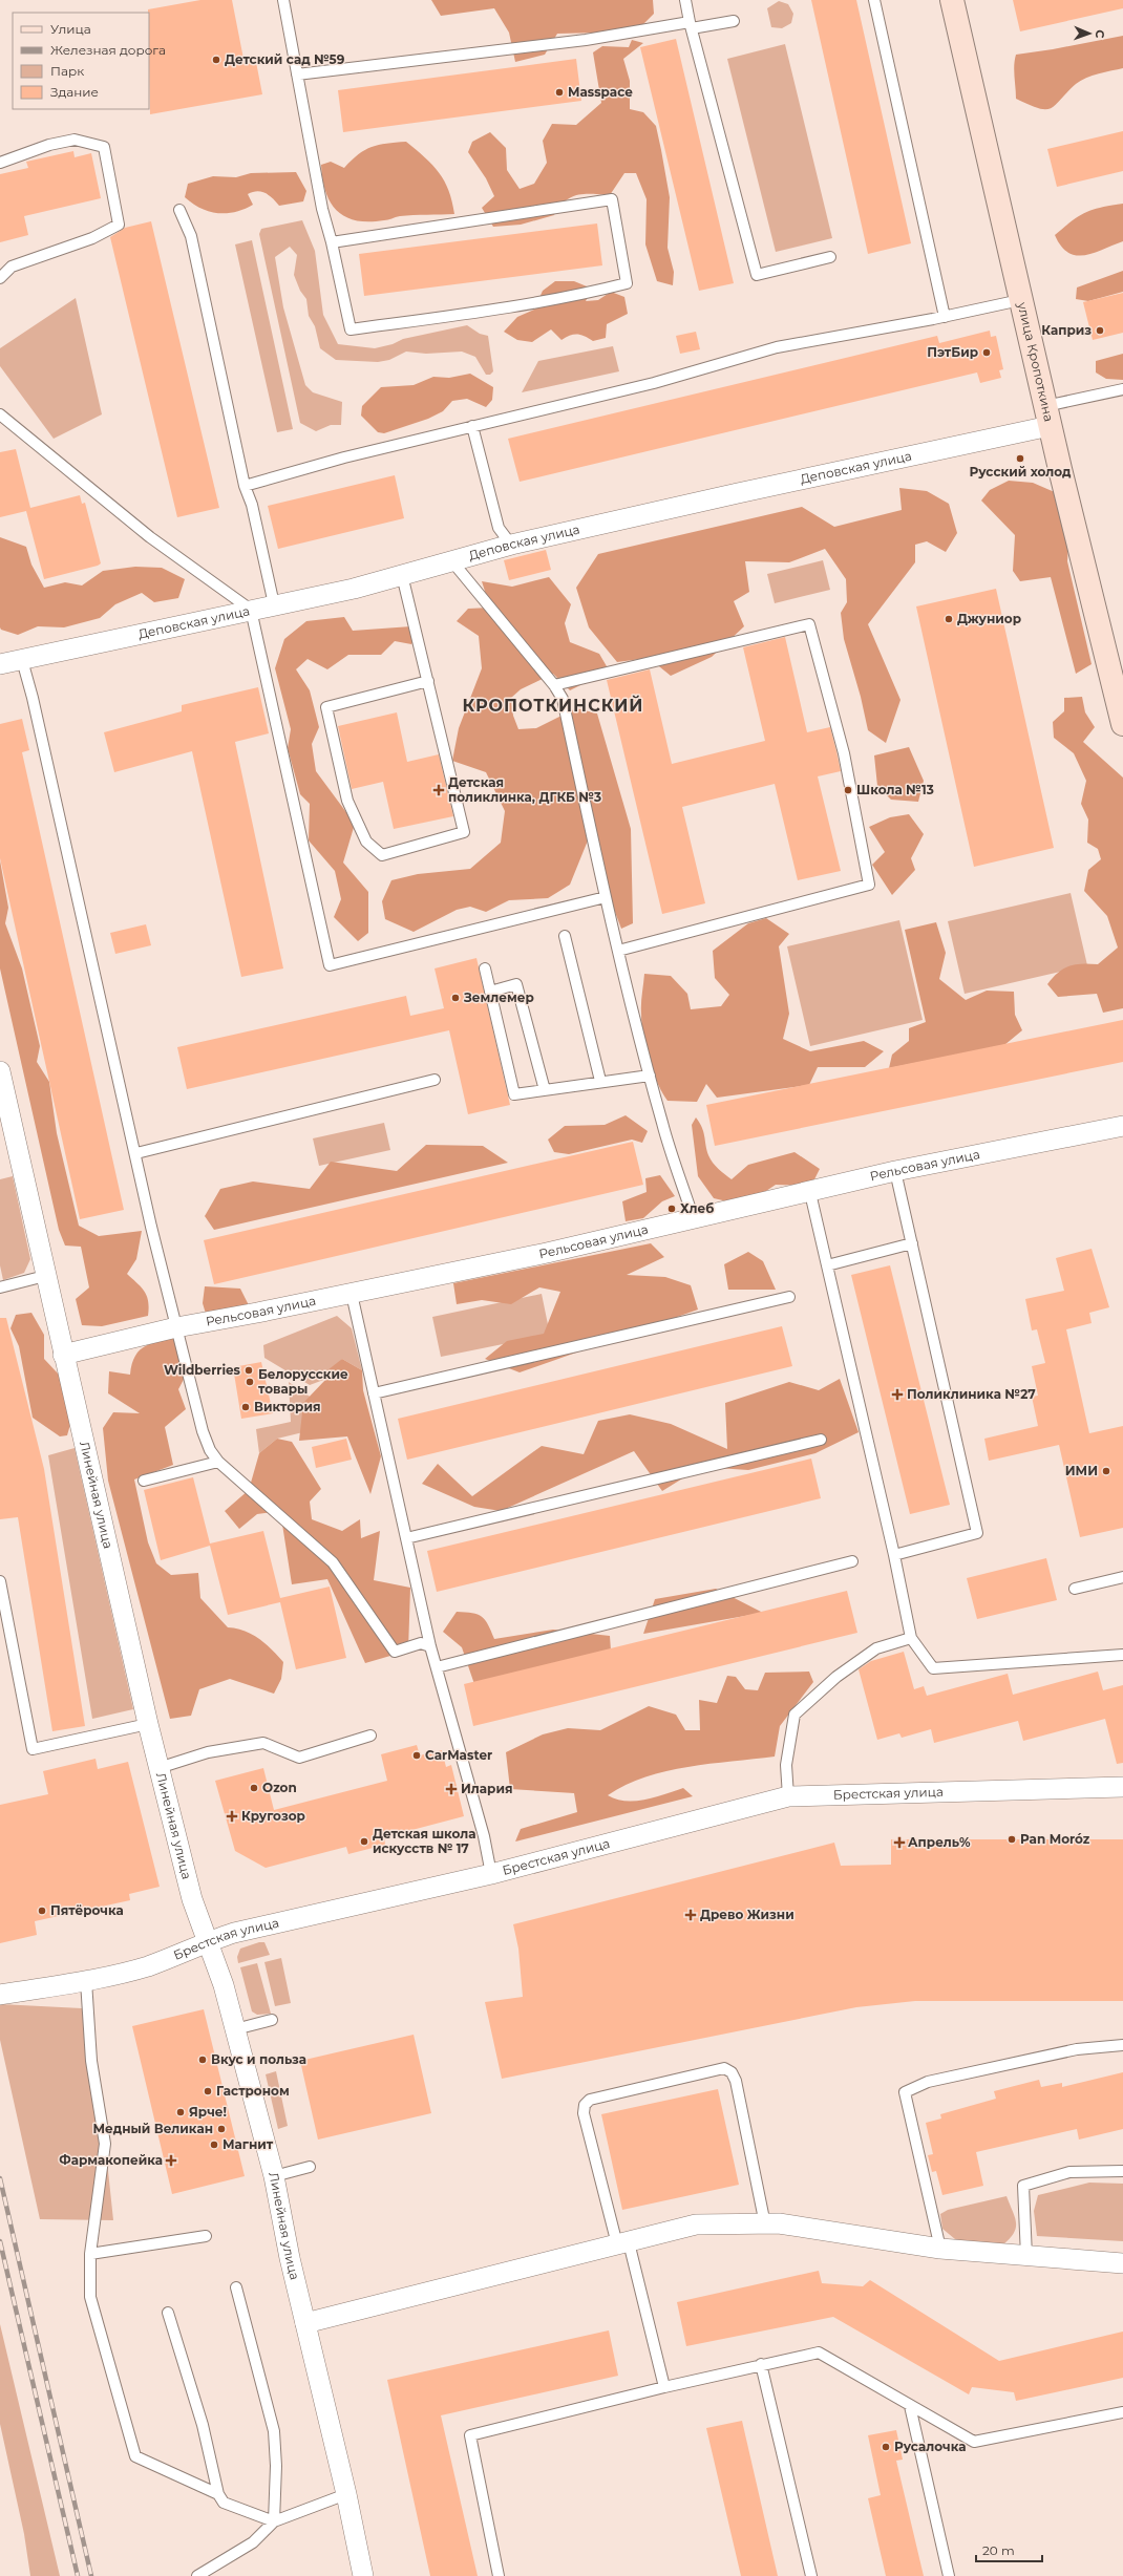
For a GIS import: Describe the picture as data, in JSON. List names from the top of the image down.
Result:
{
  "streets": {
    "main road": ["улица Кропоткина"],
    "street": [
      "Деповская улица",
      "Рельсовая улица",
      "Линейная улица",
      "Брестская улица"
    ]
  },
  "crossings": [
    ["улица Кропоткина", "Деповская улица"],
    ["Рельсовая улица", "Линейная улица"],
    ["Линейная улица", "Брестская улица"]
  ],
  "districts": ["КРОПОТКИНСКИЙ"],
  "places": {
    "other": [
      "Детский сад №59",
      "Masspace",
      "Каприз",
      "ПэтБир",
      "Русский холод",
      "Джуниор",
      "Школа №13",
      "Землемер",
      "Хлеб",
      "Wildberries",
      "Белорусские товары",
      "Виктория",
      "ИМИ",
      "CarMaster",
      "Ozon",
      "Pan Moróz",
      "Детская школа искусств № 17",
      "Пятёрочка",
      "Вкус и польза",
      "Гастроном",
      "Ярче!",
      "Медный Великан",
      "Магнит",
      "Русалочка"
    ],
    "health": [
      "Детская поликлинка, ДГКБ №3",
      "Поликлиника №27",
      "Илария",
      "Кругозор",
      "Апрель%",
      "Древо Жизни",
      "Фармакопейка"
    ]
  },
  "legend": [
    "Улица",
    "Железная дорога",
    "Парк",
    "Здание"
  ],
  "scale_bar": "20 m",
  "north": "right"
}
